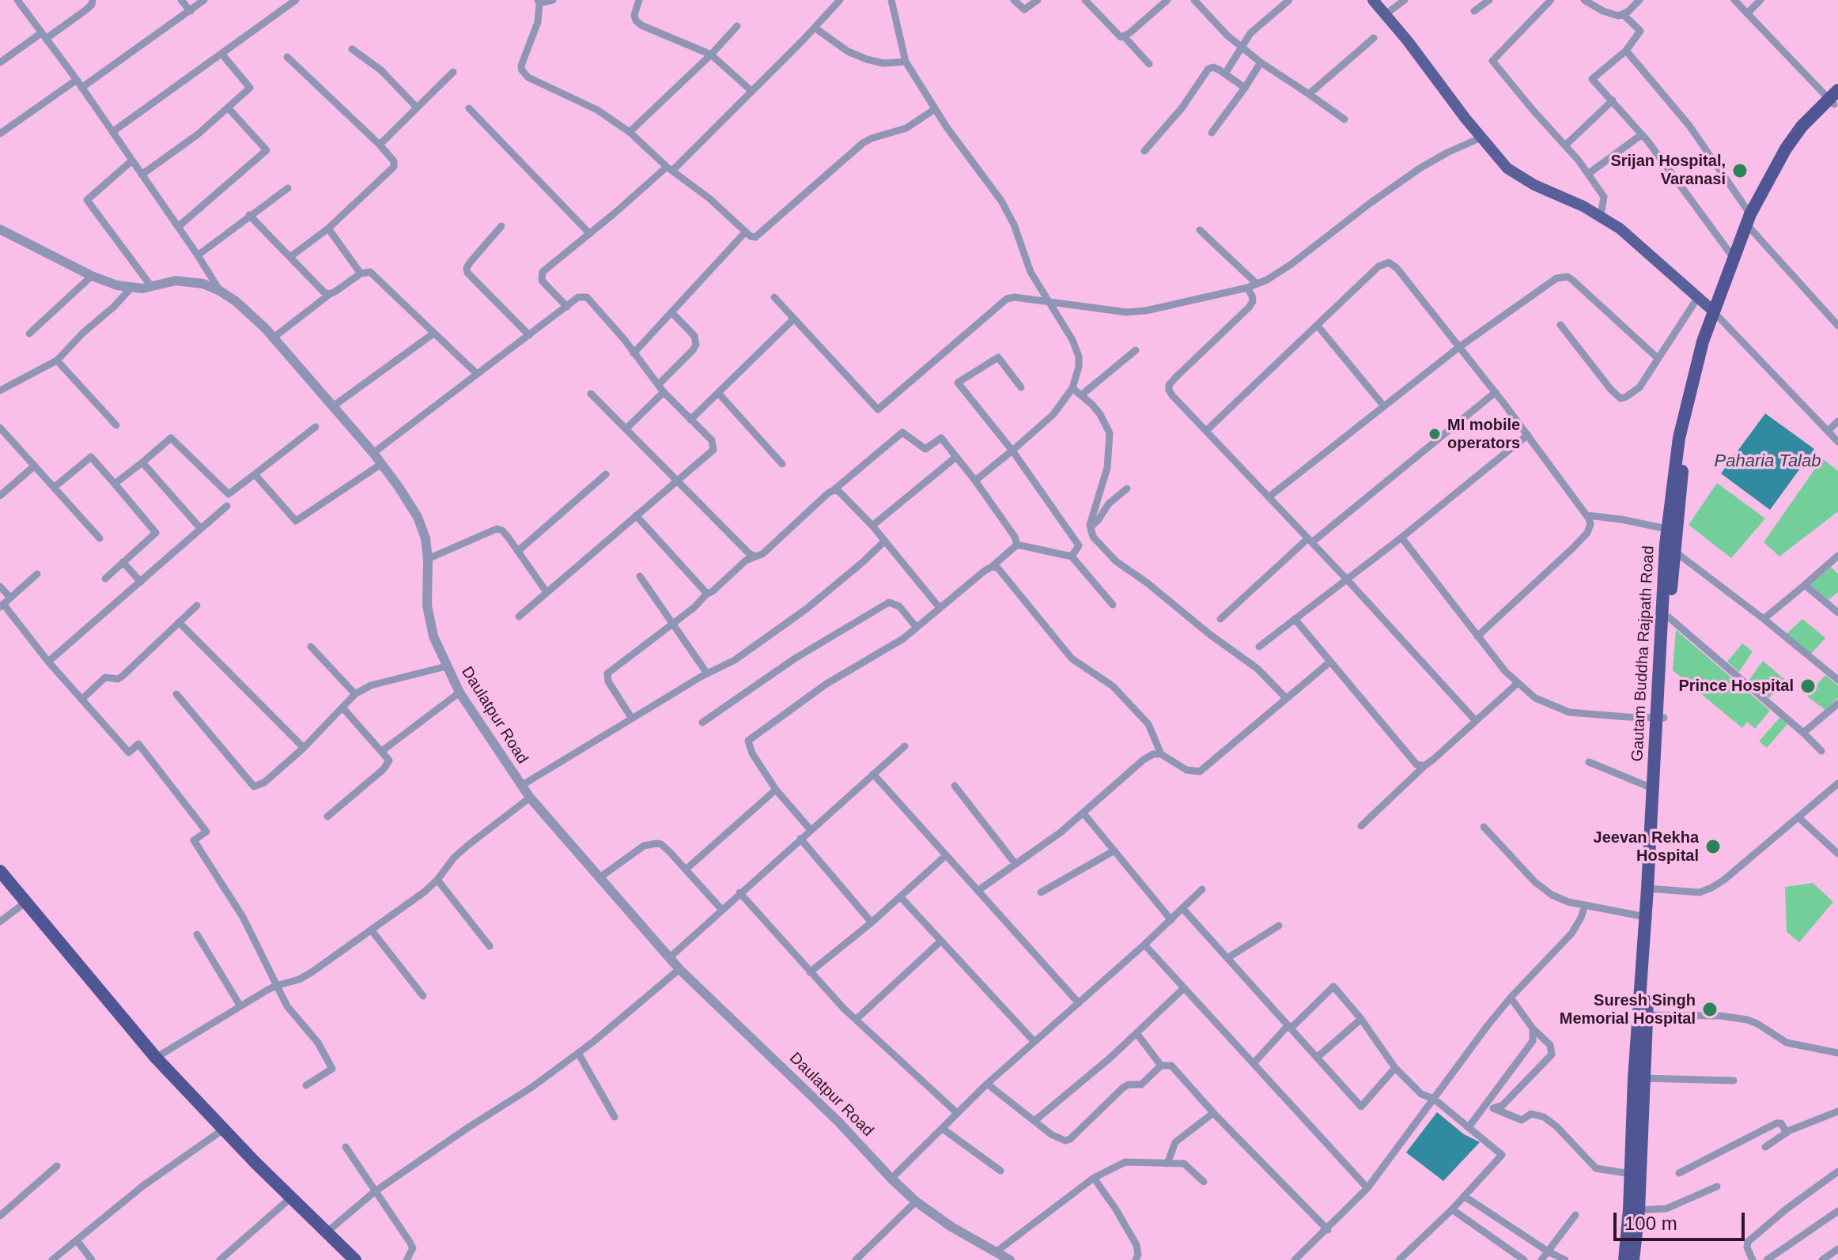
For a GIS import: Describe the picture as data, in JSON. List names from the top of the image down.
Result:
{
  "streets": {
    "highway": ["Gautam Buddha Rajpath Road"],
    "street": ["Daulatpur Road"]
  },
  "water": ["Paharia Talab"],
  "places": [
    "Srijan Hospital, Varanasi",
    "MI mobile operators",
    "Prince Hospital",
    "Jeevan Rekha Hospital",
    "Suresh Singh Memorial Hospital"
  ],
  "scale_bar": "100 m"
}
